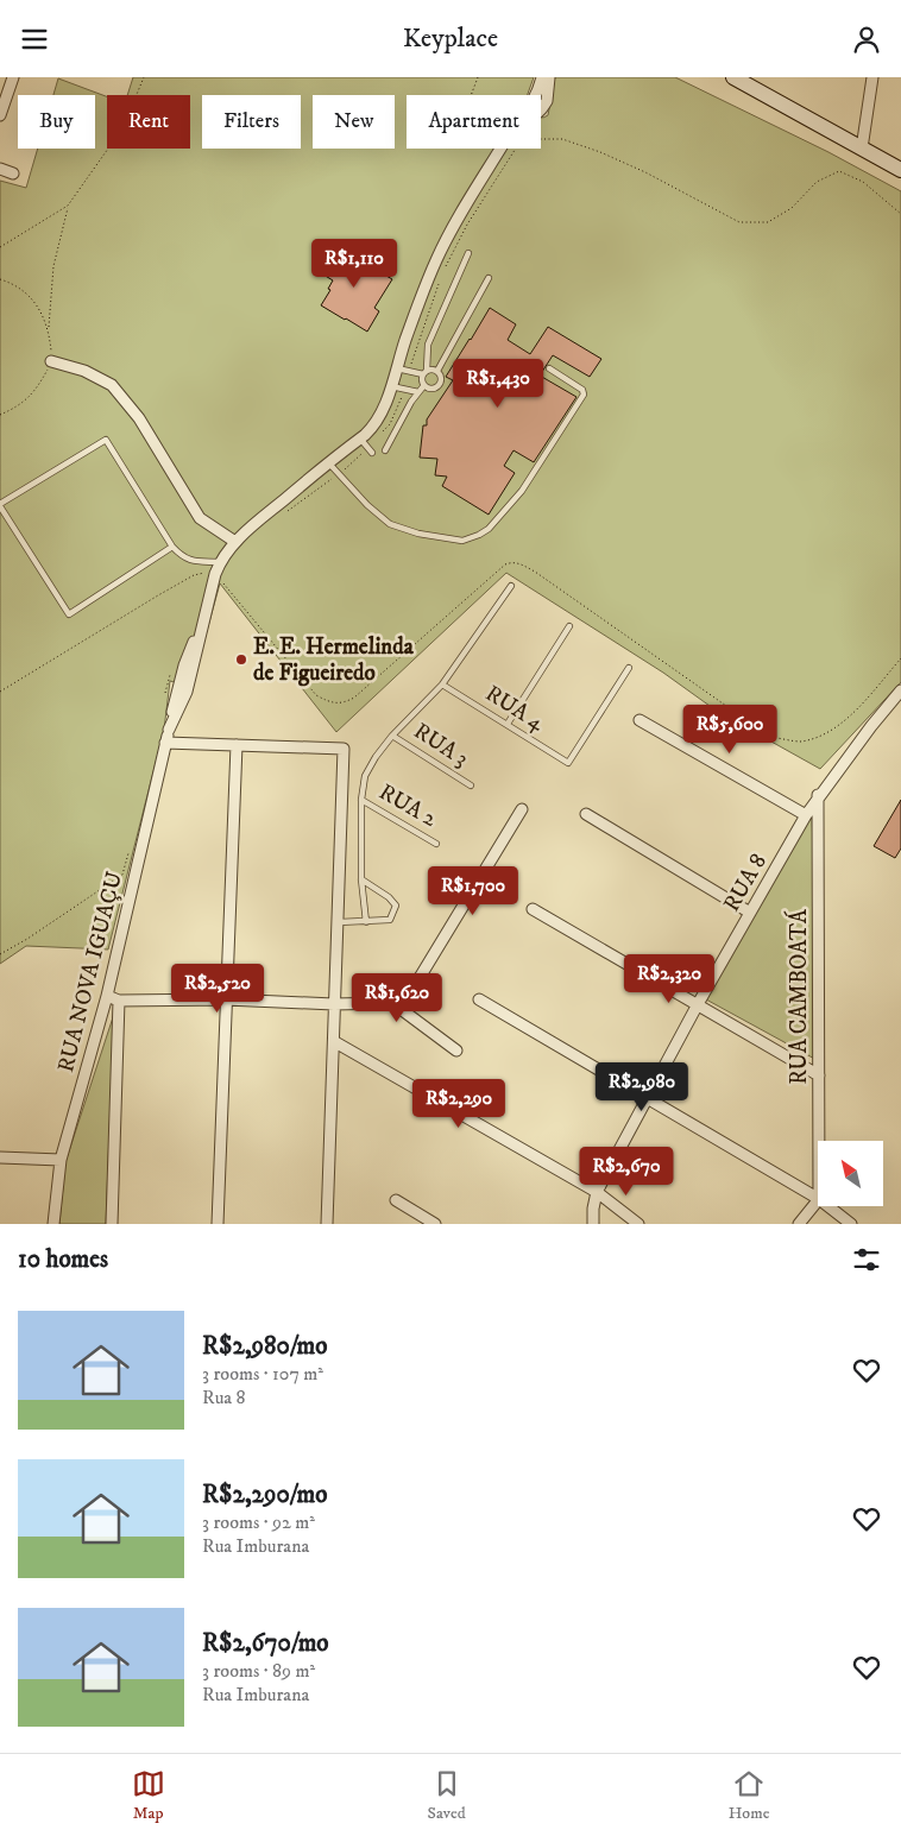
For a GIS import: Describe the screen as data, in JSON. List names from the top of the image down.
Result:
{
  "streets": {
    "street": ["RUA 8", "RUA NOVA IGUAÇU", "RUA CAMBOATÁ"],
    "lane": ["RUA 4", "RUA 3", "RUA 2"]
  },
  "crossings": [
    ["RUA 8", "RUA CAMBOATÁ"]
  ],
  "places": ["E. E. Hermelinda de Figueiredo"],
  "north": "top left",
  "page": {
    "header": "Keyplace",
    "chip": [
      "Buy",
      "Rent",
      "Filters",
      "New",
      "Apartment"
    ],
    "price": [
      "R$1,110",
      "R$1,430",
      "R$5,600",
      "R$1,700",
      "R$2,320",
      "R$2,520",
      "R$1,620",
      "R$2,980",
      "R$2,290",
      "R$2,670"
    ],
    "heading": "10 homes",
    "list": [
      {
        "name": "R$2,980/mo",
        "note": "3 rooms · 107 m² · Rua 8"
      },
      {
        "name": "R$2,290/mo",
        "note": "3 rooms · 92 m² · Rua Imburana"
      },
      {
        "name": "R$2,670/mo",
        "note": "3 rooms · 89 m² · Rua Imburana"
      }
    ],
    "tabs": ["Map", "Saved", "Home"]
  }
}
